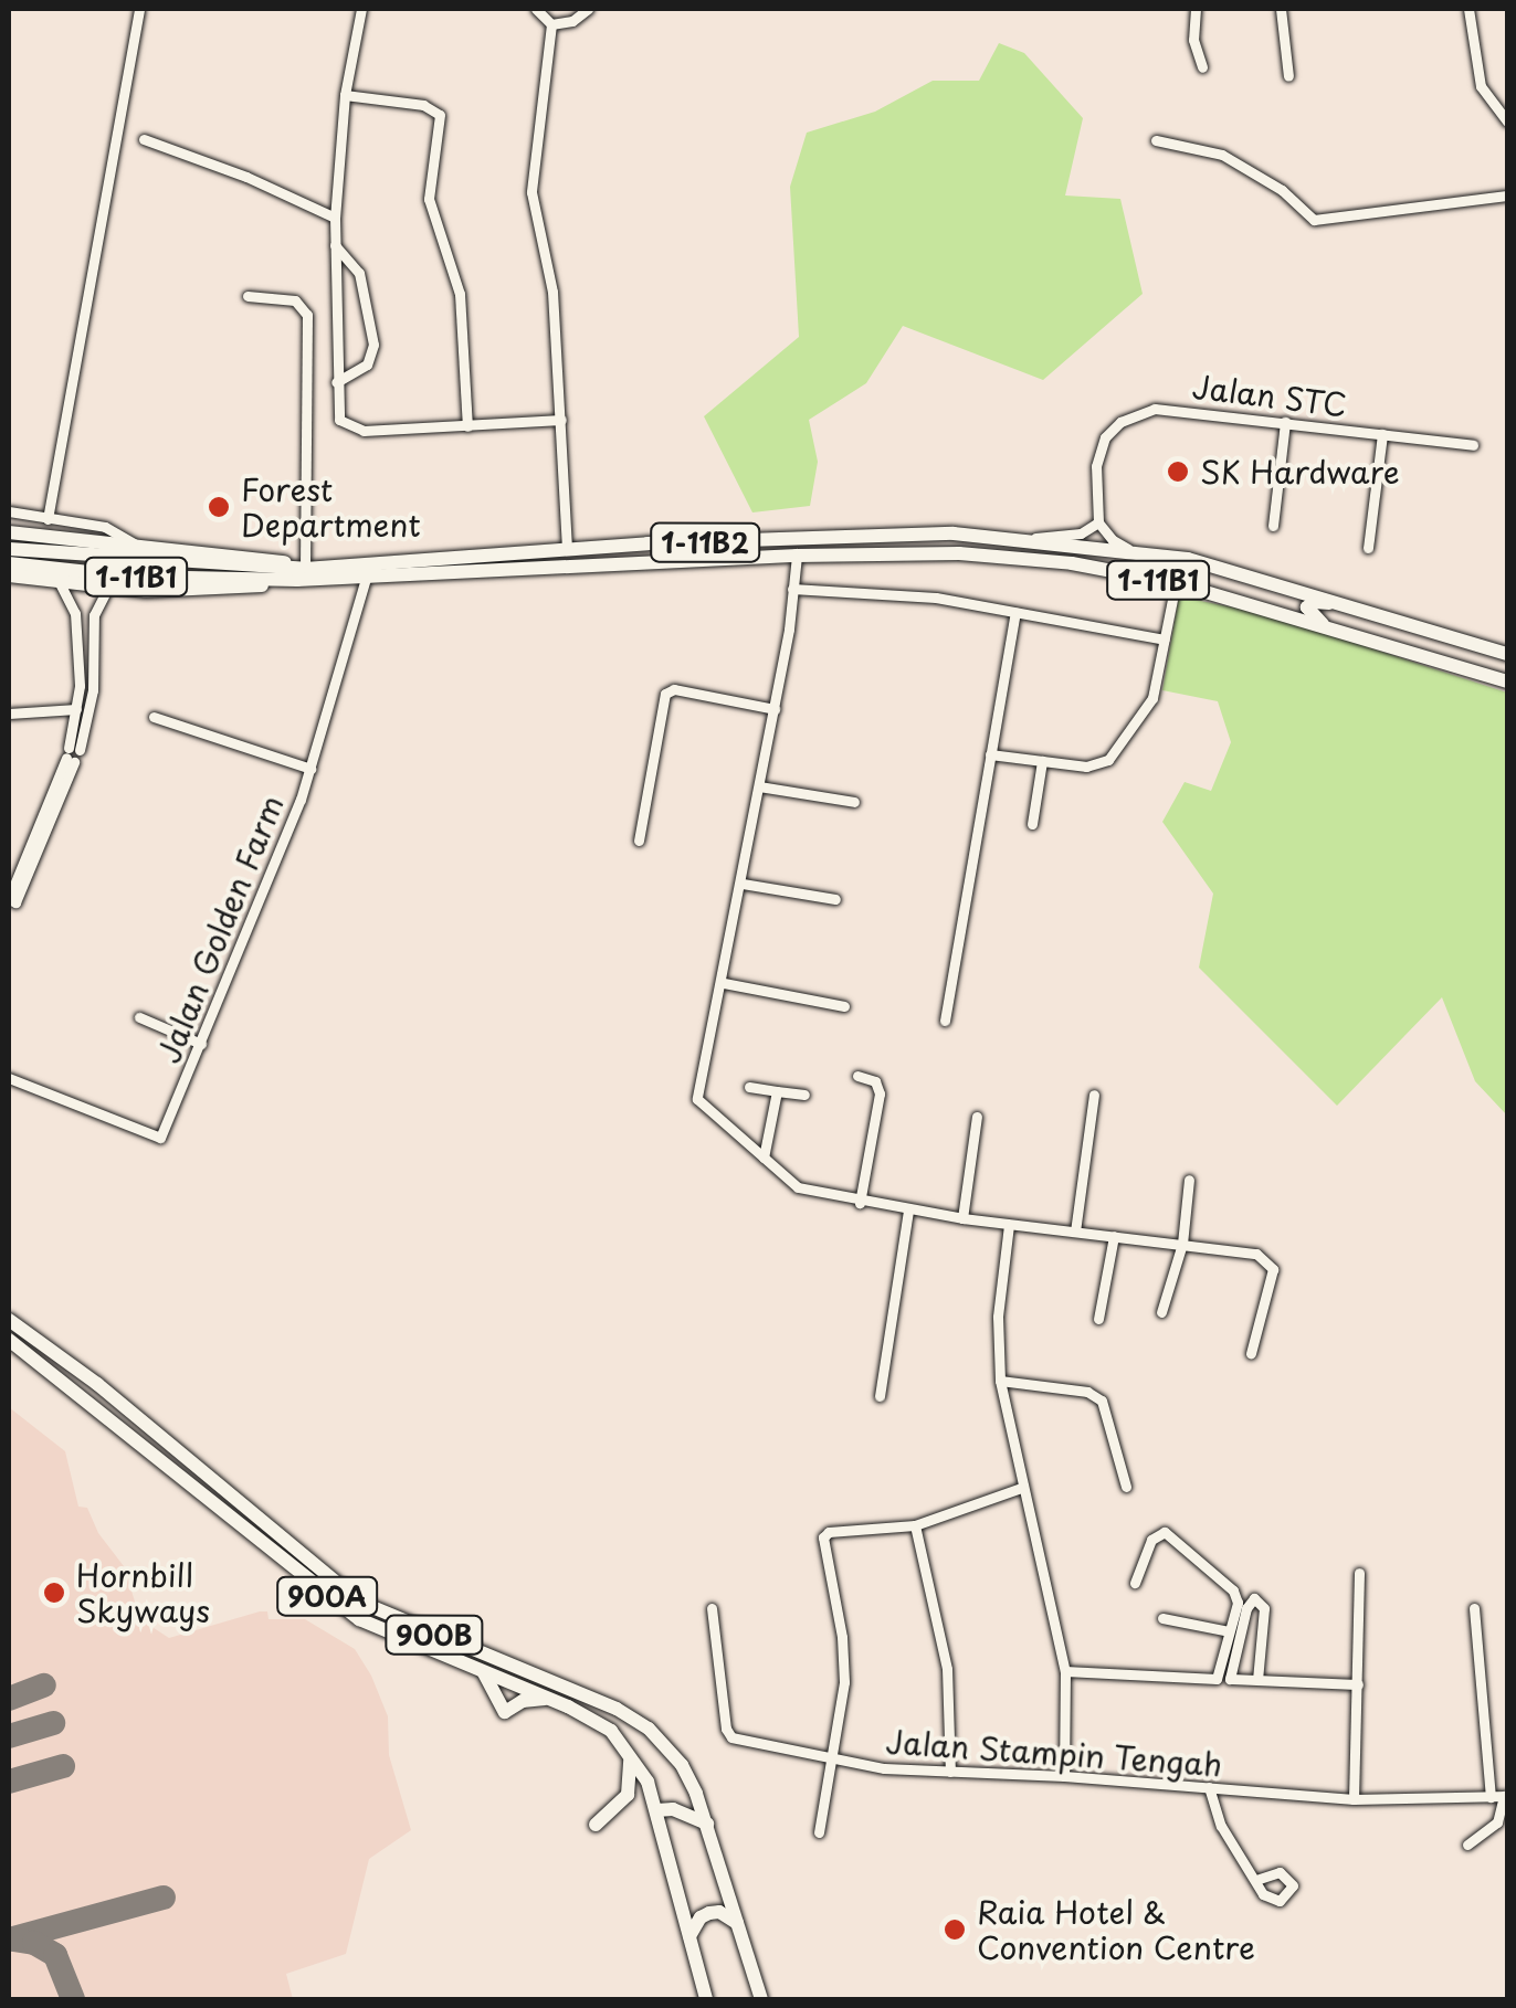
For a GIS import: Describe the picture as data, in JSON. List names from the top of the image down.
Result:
{
  "streets": {
    "highway": [
      "1-11B2",
      "1-11B1",
      "900A",
      "900B"
    ],
    "street": ["Jalan STC", "Jalan Golden Farm", "Jalan Stampin Tengah"]
  },
  "crossings": [
    ["1-11B2", "1-11B1"],
    ["1-11B1", "Jalan Golden Farm"]
  ],
  "places": [
    "SK Hardware",
    "Forest Department",
    "Hornbill Skyways",
    "Raia Hotel & Convention Centre"
  ]
}
